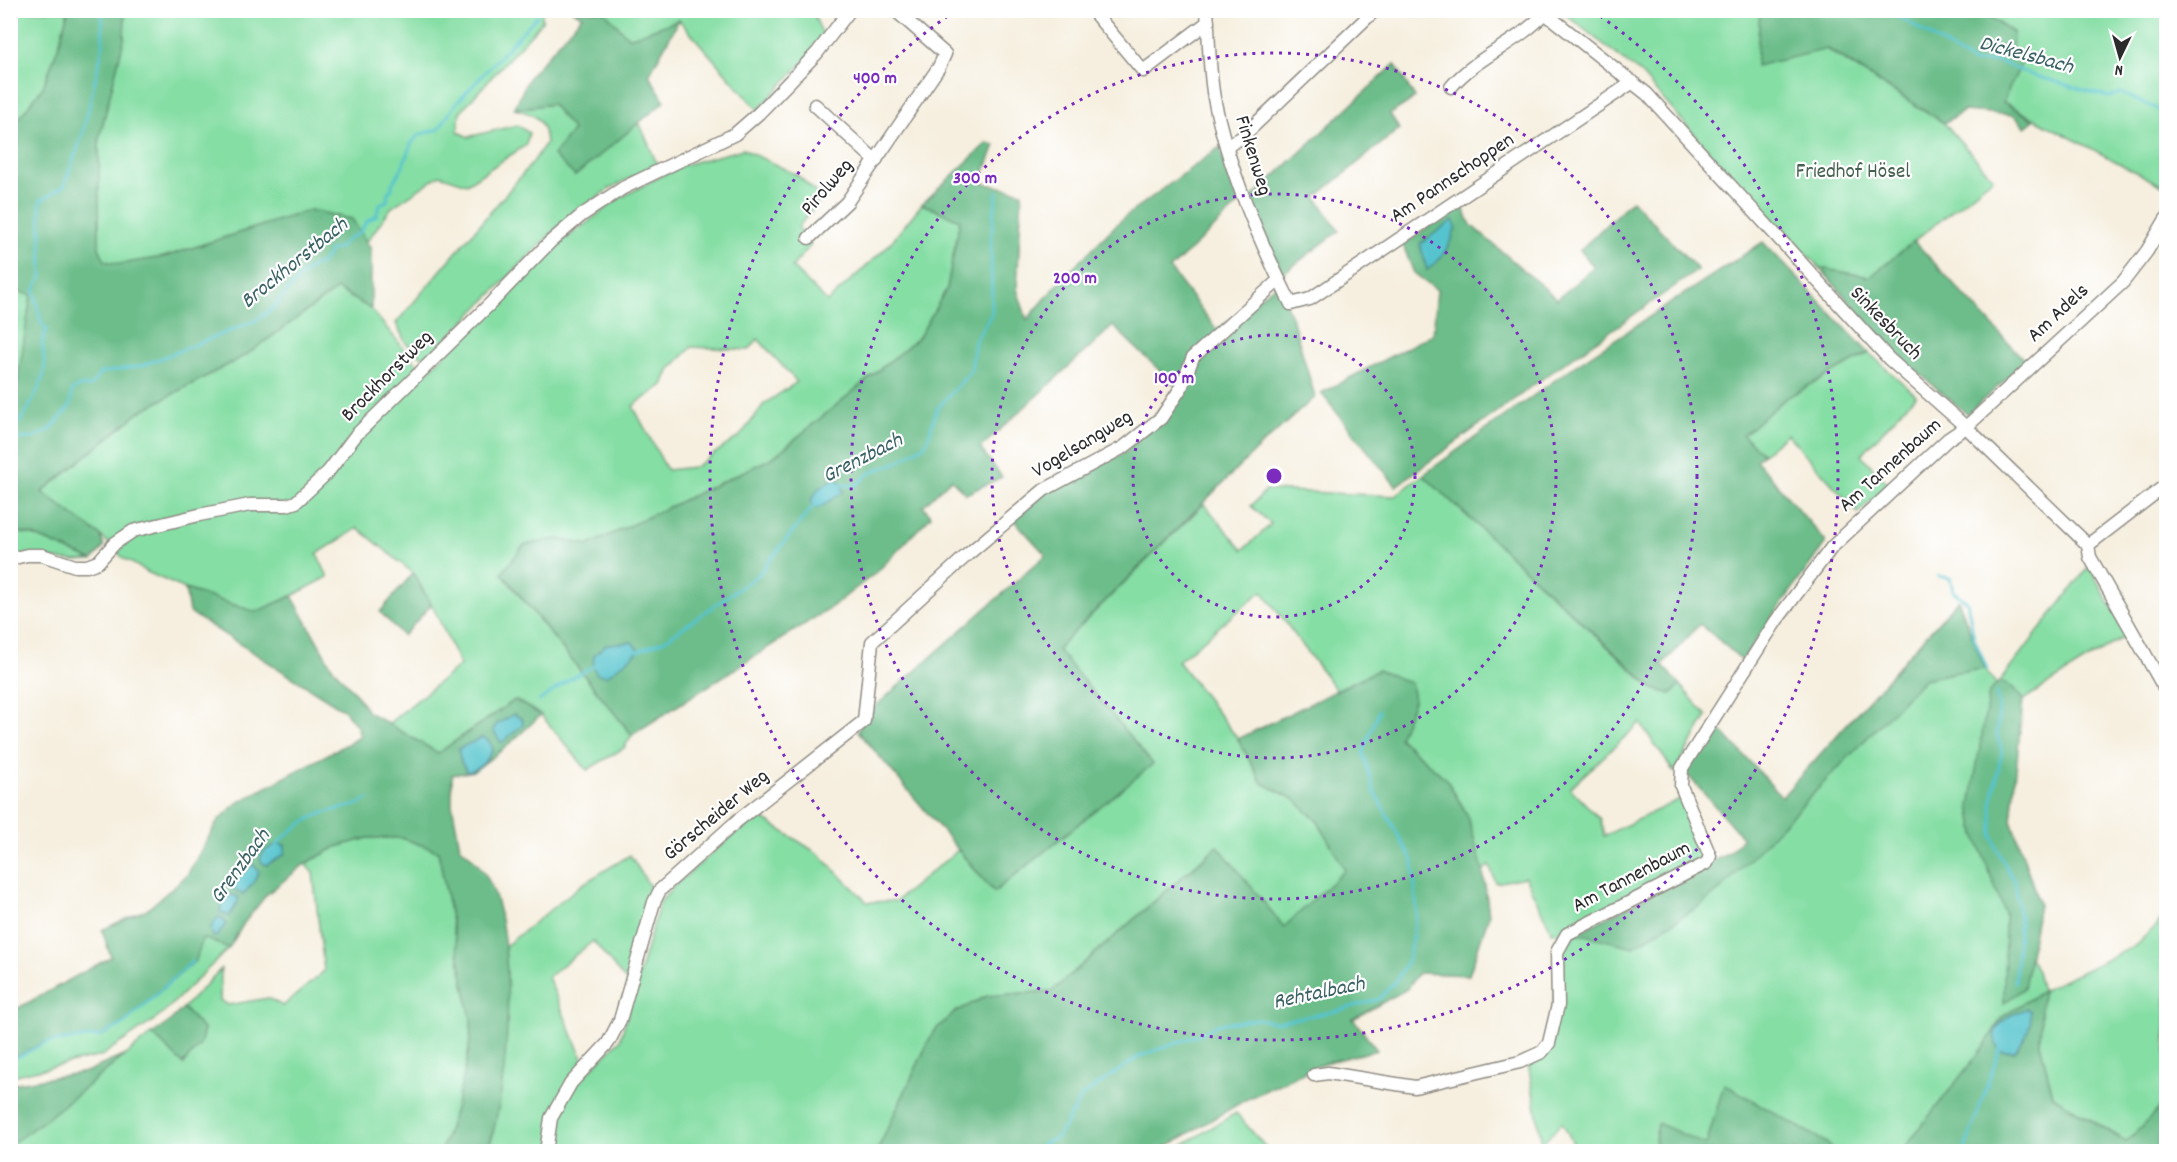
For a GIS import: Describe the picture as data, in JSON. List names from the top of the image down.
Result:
{
  "streets": {
    "street": [
      "Finkenweg",
      "Am Pannschoppen",
      "Pirolweg",
      "Am Adels",
      "Sinkesbruch",
      "Brockhorstweg",
      "Vogelsangweg",
      "Am Tannenbaum",
      "Görscheider Weg"
    ]
  },
  "crossings": [
    ["Finkenweg", "Am Pannschoppen"],
    ["Finkenweg", "Vogelsangweg"],
    ["Am Pannschoppen", "Sinkesbruch"],
    ["Am Adels", "Sinkesbruch"],
    ["Am Adels", "Am Tannenbaum"],
    ["Sinkesbruch", "Am Tannenbaum"],
    ["Vogelsangweg", "Görscheider Weg"]
  ],
  "water": [
    "Dickelsbach",
    "Brockhorstbach",
    "Grenzbach",
    "Rehtalbach"
  ],
  "parks": ["Friedhof Hösel"],
  "north": "bottom",
  "rings": [
    "400 m",
    "300 m",
    "200 m",
    "100 m"
  ]
}
